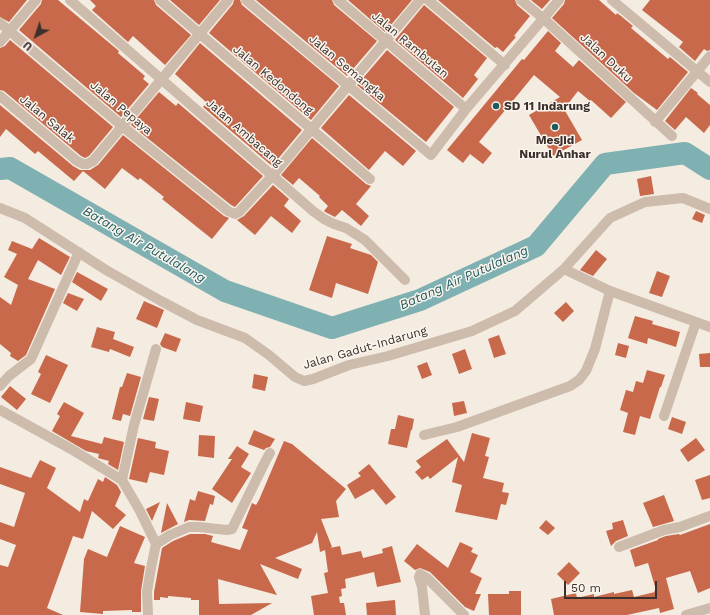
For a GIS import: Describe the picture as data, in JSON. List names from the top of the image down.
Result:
{
  "streets": {
    "street": [
      "Jalan Rambutan",
      "Jalan Duku",
      "Jalan Semangka",
      "Jalan Kedondong",
      "Jalan Pepaya",
      "Jalan Salak",
      "Jalan Ambacang",
      "Jalan Gadut-Indarung"
    ]
  },
  "crossings": [
    ["Jalan Rambutan", "Jalan Semangka"],
    ["Jalan Pepaya", "Jalan Salak"],
    ["Jalan Pepaya", "Jalan Ambacang"]
  ],
  "water": ["Batang Air Putulalang"],
  "places": ["SD 11 Indarung", "Mesjid Nurul Anhar"],
  "scale_bar": "50 m",
  "north": "bottom left"
}
